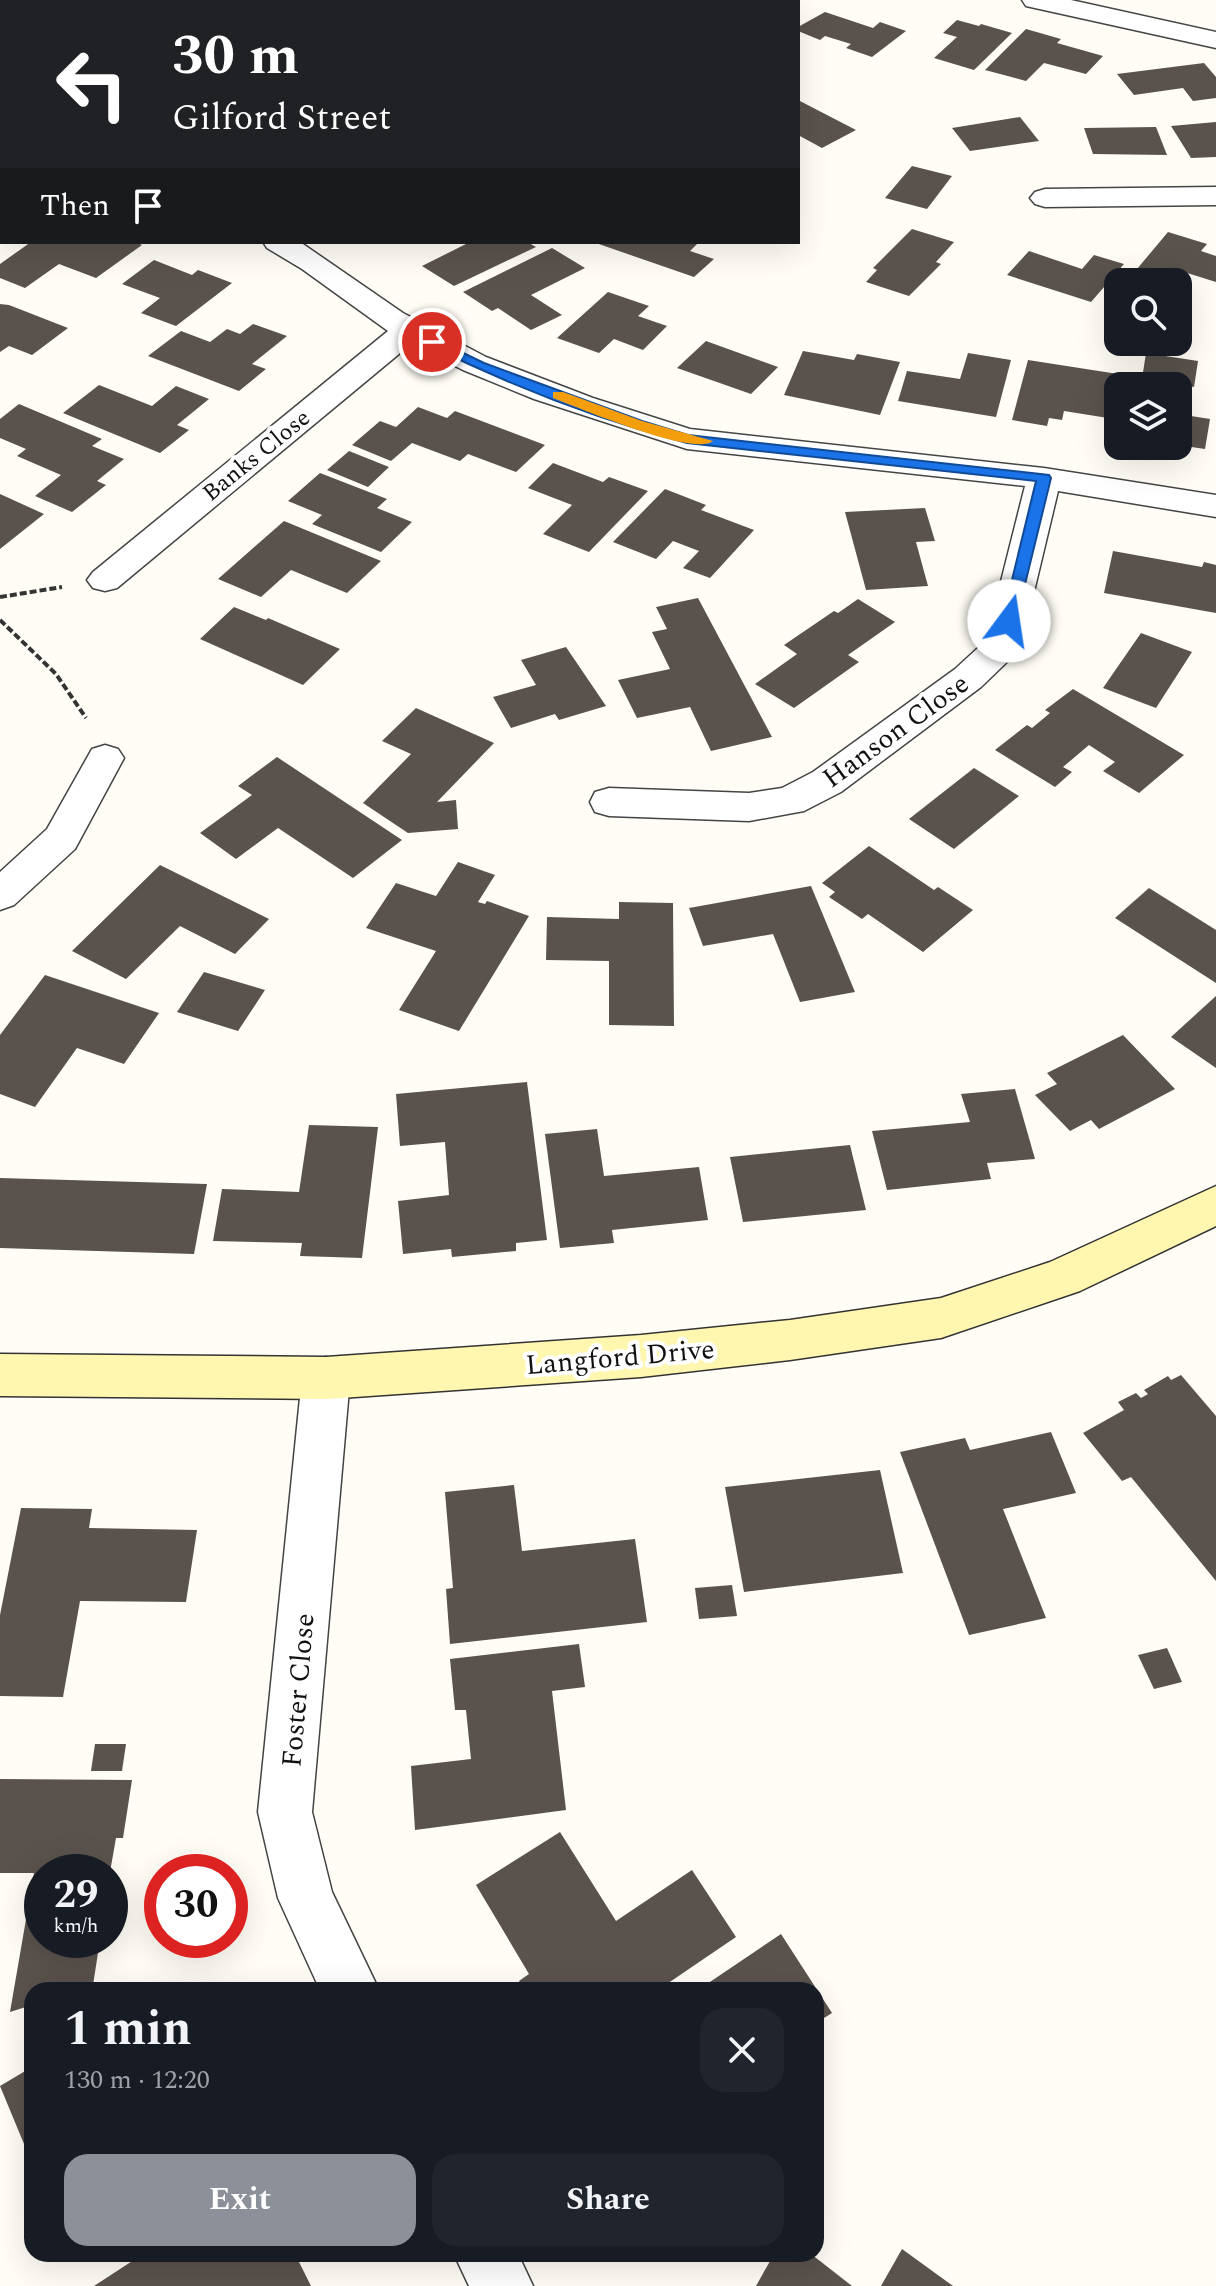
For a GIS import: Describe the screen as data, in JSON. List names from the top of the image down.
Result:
{
  "streets": {
    "street": [
      "Banks Close",
      "Hanson Close",
      "Langford Drive",
      "Foster Close"
    ]
  },
  "crossings": [
    ["Langford Drive", "Foster Close"]
  ],
  "page": {
    "turn": ["30 m", "Gilford Street"],
    "then": "Then",
    "speed": "29 km/h",
    "limit": "30",
    "heading": ["1 min", "130 m · 12:20"],
    "buttons": ["Exit", "Share"]
  }
}
